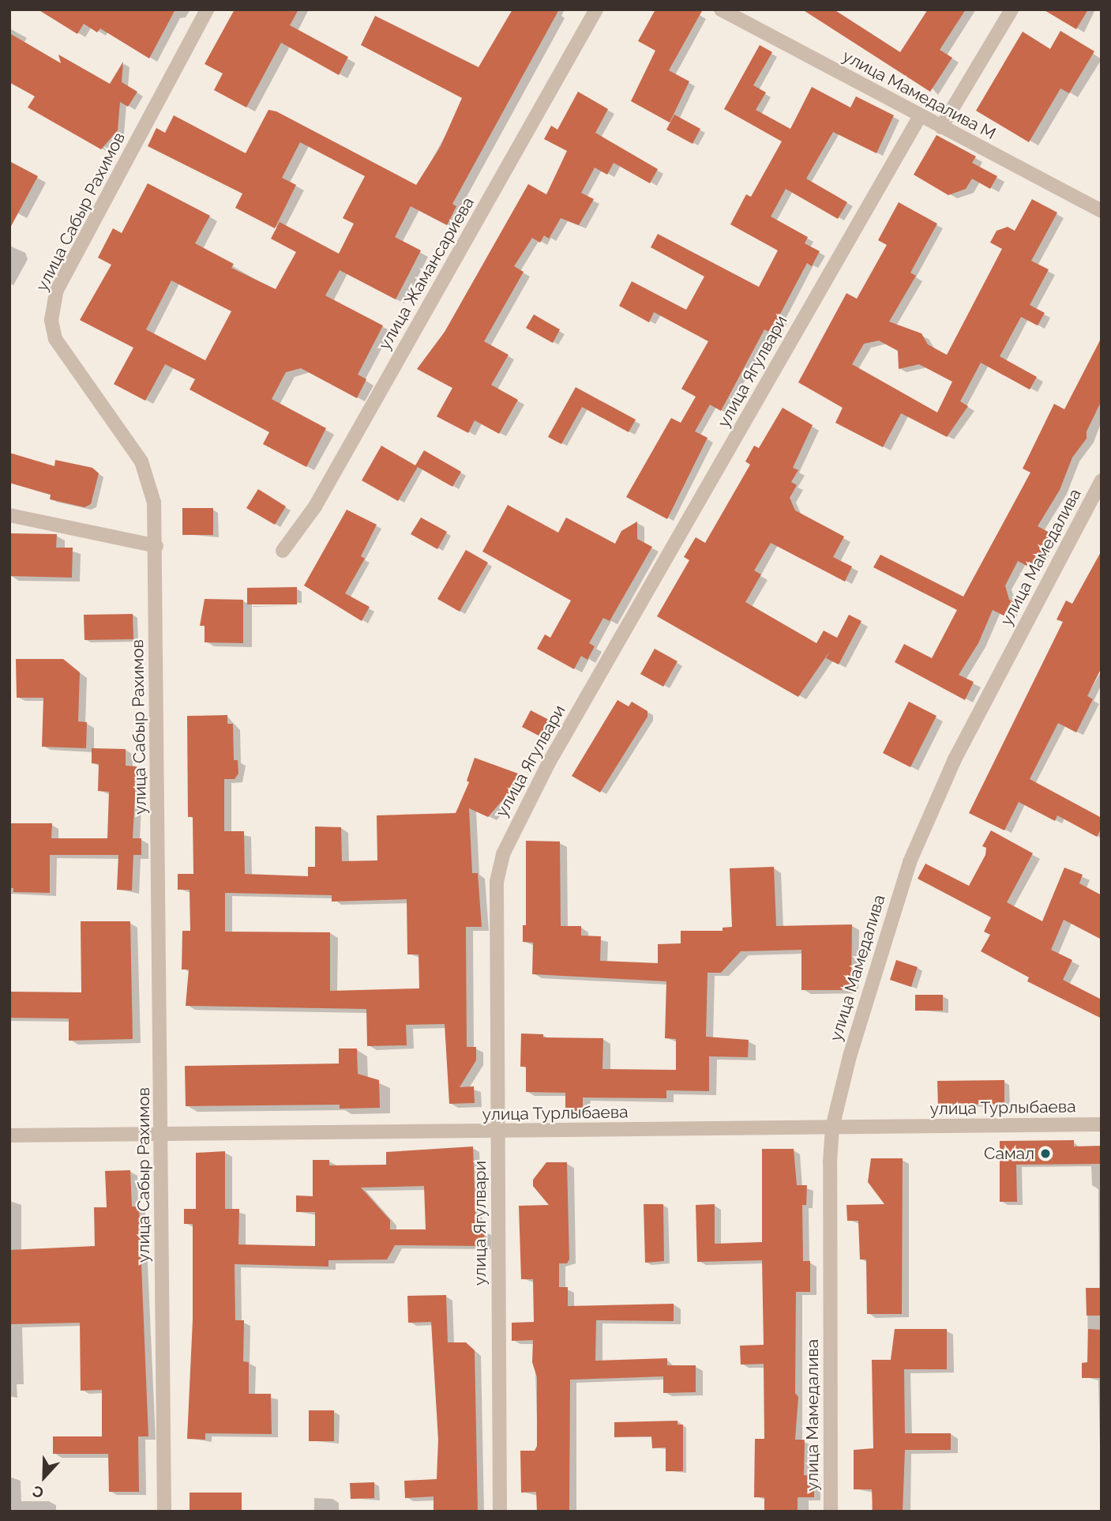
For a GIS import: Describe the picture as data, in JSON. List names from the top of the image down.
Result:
{
  "streets": {
    "street": [
      "улица Мамедалива М",
      "улица Сабыр Рахимов",
      "улица Жамансариева",
      "улица Ягулвари",
      "улица Мамедалива",
      "улица Турлыбаева"
    ]
  },
  "crossings": [
    ["улица Мамедалива М", "улица Ягулвари"],
    ["улица Сабыр Рахимов", "улица Турлыбаева"],
    ["улица Ягулвари", "улица Турлыбаева"],
    ["улица Мамедалива", "улица Турлыбаева"]
  ],
  "places": ["Самал"],
  "north": "bottom"
}
